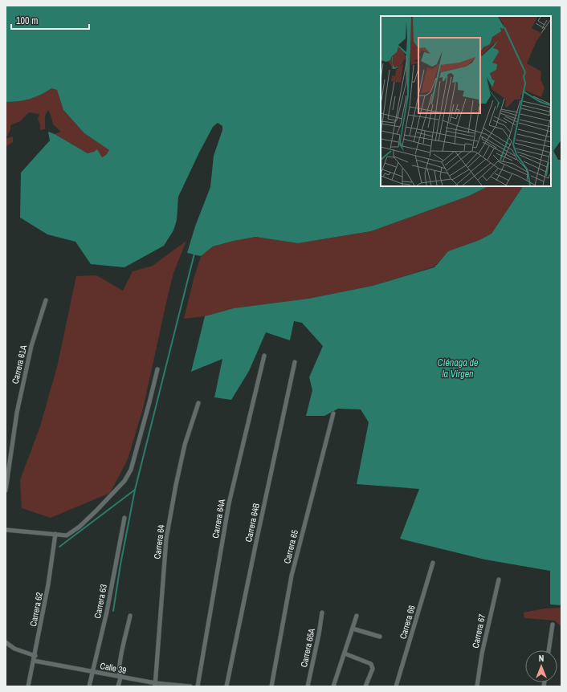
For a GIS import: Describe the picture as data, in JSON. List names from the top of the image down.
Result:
{
  "streets": {
    "street": [
      "Carrera 61A",
      "Carrera 64A",
      "Carrera 64B",
      "Carrera 64",
      "Carrera 65",
      "Carrera 63",
      "Carrera 62",
      "Carrera 66",
      "Carrera 67",
      "Carrera 65A",
      "Calle 39"
    ]
  },
  "crossings": [
    ["Carrera 64", "Calle 39"],
    ["Carrera 63", "Calle 39"],
    ["Carrera 62", "Calle 39"]
  ],
  "water": ["Ciénaga de la Virgen"],
  "scale_bar": "100 m",
  "north": "top"
}
